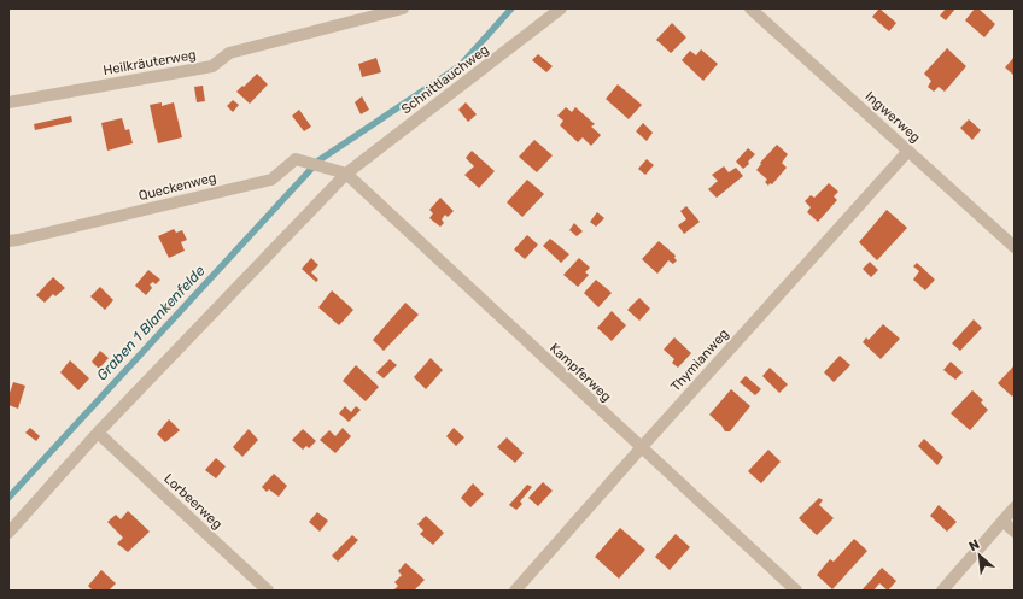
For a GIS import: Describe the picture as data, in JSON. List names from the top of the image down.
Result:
{
  "streets": {
    "lane": [
      "Heilkräuterweg",
      "Schnittlauchweg",
      "Ingwerweg",
      "Queckenweg",
      "Thymianweg",
      "Kampferweg",
      "Lorbeerweg"
    ]
  },
  "crossings": [
    ["Schnittlauchweg", "Queckenweg"],
    ["Schnittlauchweg", "Kampferweg"],
    ["Schnittlauchweg", "Lorbeerweg"],
    ["Ingwerweg", "Thymianweg"],
    ["Queckenweg", "Kampferweg"],
    ["Thymianweg", "Kampferweg"]
  ],
  "water": ["Graben 1 Blankenfelde"],
  "north": "top left"
}
